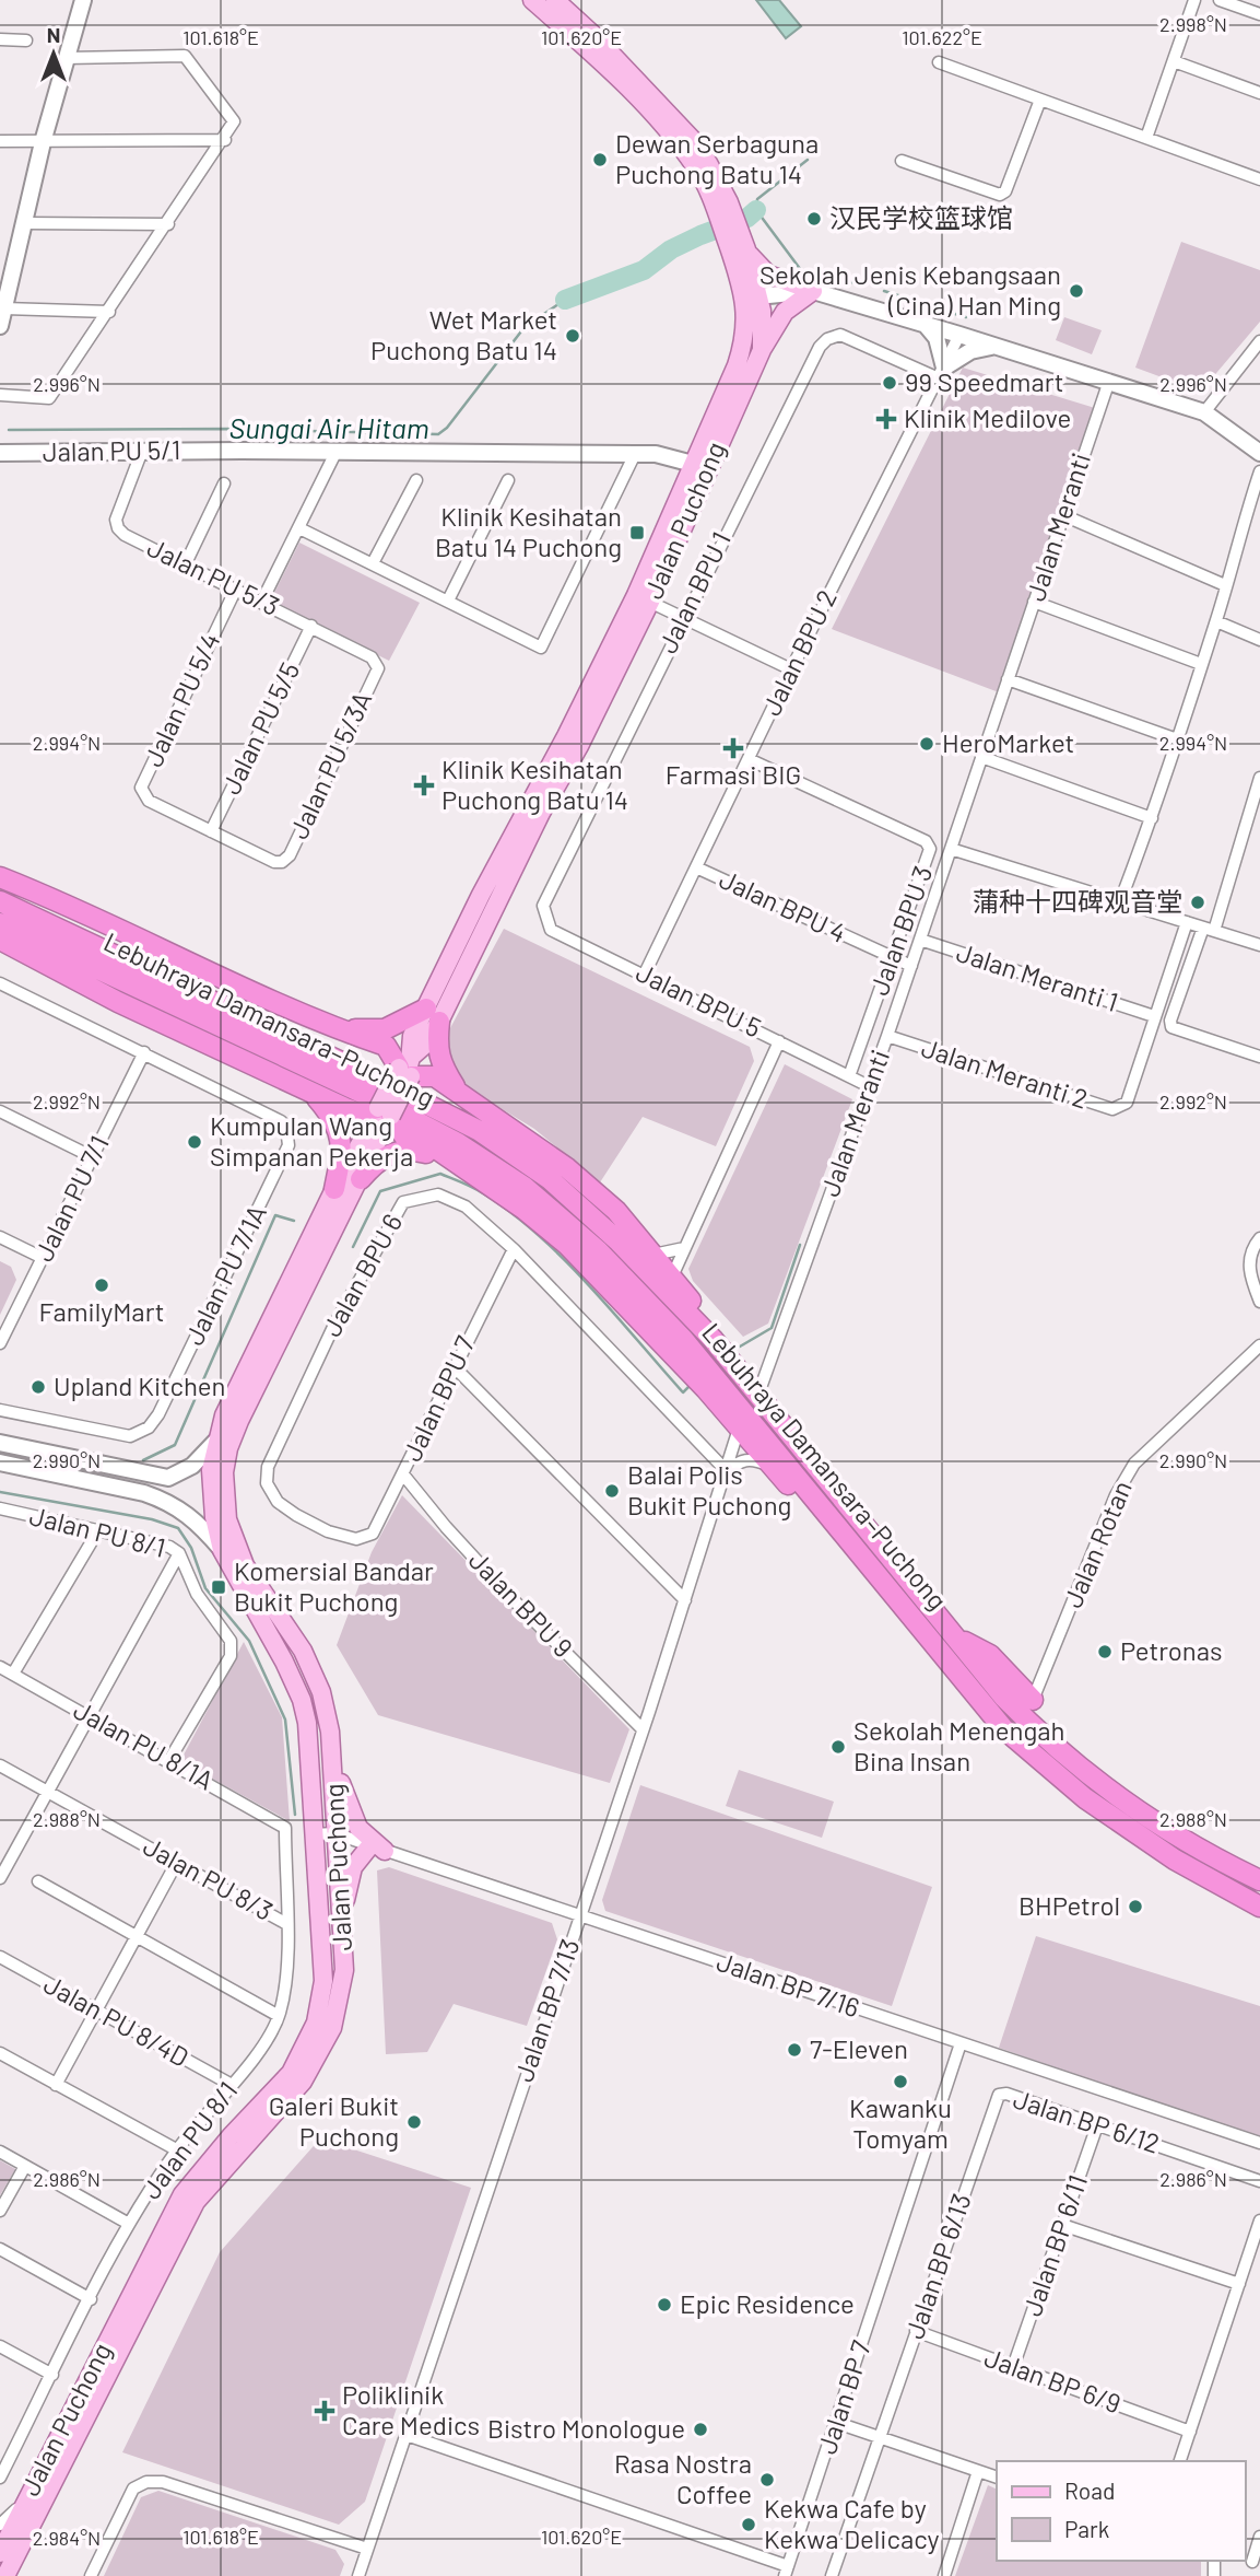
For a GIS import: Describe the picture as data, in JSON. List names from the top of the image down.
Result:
{
  "streets": {
    "highway": ["Lebuhraya Damansara–Puchong"],
    "main road": ["Jalan Puchong"],
    "street": [
      "Jalan PU 5/1",
      "Jalan Meranti",
      "Jalan PU 5/3",
      "Jalan BPU 1",
      "Jalan BPU 2",
      "Jalan PU 5/4",
      "Jalan PU 5/5",
      "Jalan PU 5/3A",
      "Jalan BPU 4",
      "Jalan BPU 3",
      "Jalan Meranti 1",
      "Jalan BPU 5",
      "Jalan Meranti 2",
      "Jalan PU 7/1",
      "Jalan PU 7/1A",
      "Jalan BPU 6",
      "Jalan BPU 7",
      "Jalan PU 8/1",
      "Jalan Rotan",
      "Jalan BPU 9",
      "Jalan PU 8/1A",
      "Jalan PU 8/3",
      "Jalan BP 7/16",
      "Jalan BP 7/13",
      "Jalan PU 8/4D",
      "Jalan BP 6/12",
      "Jalan BP 6/11",
      "Jalan BP 6/13",
      "Jalan BP 6/9",
      "Jalan BP 7"
    ]
  },
  "crossings": [
    ["Jalan PU 5/1", "Jalan Puchong"],
    ["Jalan PU 5/1", "Jalan PU 5/3"],
    ["Jalan Puchong", "Jalan BP 7/16"],
    ["Jalan Meranti", "Jalan BPU 4"],
    ["Jalan Meranti", "Jalan Meranti 1"],
    ["Jalan Meranti", "Jalan BPU 5"],
    ["Jalan Meranti", "Lebuhraya Damansara–Puchong"],
    ["Jalan Meranti", "Jalan Meranti 2"],
    ["Jalan PU 5/3", "Jalan PU 5/4"],
    ["Jalan PU 5/3", "Jalan PU 5/5"],
    ["Jalan PU 5/3", "Jalan PU 5/3A"],
    ["Jalan BPU 1", "Jalan BPU 2"],
    ["Jalan BPU 1", "Jalan BPU 5"],
    ["Jalan BPU 2", "Jalan BPU 4"],
    ["Jalan BPU 2", "Jalan BPU 3"],
    ["Jalan BPU 2", "Jalan BPU 5"],
    ["Jalan PU 5/4", "Jalan PU 5/5"],
    ["Jalan PU 5/4", "Jalan PU 5/3A"],
    ["Jalan BPU 4", "Jalan BPU 3"],
    ["Jalan BPU 3", "Jalan BPU 5"],
    ["Jalan Meranti 1", "Jalan Meranti 2"],
    ["Jalan PU 7/1", "Jalan PU 7/1A"],
    ["Jalan BPU 6", "Jalan BPU 7"],
    ["Jalan BPU 6", "Jalan BP 7/13"],
    ["Jalan BPU 7", "Jalan BPU 9"],
    ["Jalan PU 8/1", "Jalan PU 8/1A"],
    ["Jalan PU 8/1", "Jalan PU 8/3"],
    ["Jalan PU 8/1", "Jalan PU 8/4D"],
    ["Jalan BPU 9", "Jalan BP 7/13"],
    ["Jalan BP 7/16", "Jalan BP 7/13"],
    ["Jalan BP 7/16", "Jalan BP 7"],
    ["Jalan BP 6/12", "Jalan BP 6/11"],
    ["Jalan BP 6/12", "Jalan BP 6/13"],
    ["Jalan BP 6/11", "Jalan BP 6/9"],
    ["Jalan BP 6/13", "Jalan BP 6/9"]
  ],
  "water": ["Sungai Air Hitam"],
  "places": {
    "other": [
      "Dewan Serbaguna Puchong Batu 14",
      "汉民学校篮球馆",
      "Sekolah Jenis Kebangsaan (Cina) Han Ming",
      "Wet Market Puchong Batu 14",
      "99 Speedmart",
      "HeroMarket",
      "蒲种十四碑观音堂",
      "Kumpulan Wang Simpanan Pekerja",
      "FamilyMart",
      "Upland Kitchen",
      "Balai Polis Bukit Puchong",
      "Petronas",
      "Sekolah Menengah Bina Insan",
      "BHPetrol",
      "7-Eleven",
      "Kawanku Tomyam",
      "Galeri Bukit Puchong",
      "Epic Residence",
      "Bistro Monologue",
      "Rasa Nostra Coffee",
      "Kekwa Cafe by Kekwa Delicacy"
    ],
    "health": [
      "Klinik Medilove",
      "Farmasi BIG",
      "Klinik Kesihatan Puchong Batu 14",
      "Poliklinik Care Medics"
    ],
    "transit": ["Klinik Kesihatan Batu 14 Puchong", "Komersial Bandar Bukit Puchong"]
  },
  "legend": ["Road", "Park"],
  "north": "top",
  "coordinates": [
    "2.998°N",
    "101.618°E",
    "101.620°E",
    "101.622°E",
    "2.996°N",
    "2.994°N",
    "2.992°N",
    "2.990°N",
    "2.988°N",
    "2.986°N",
    "2.984°N"
  ]
}
